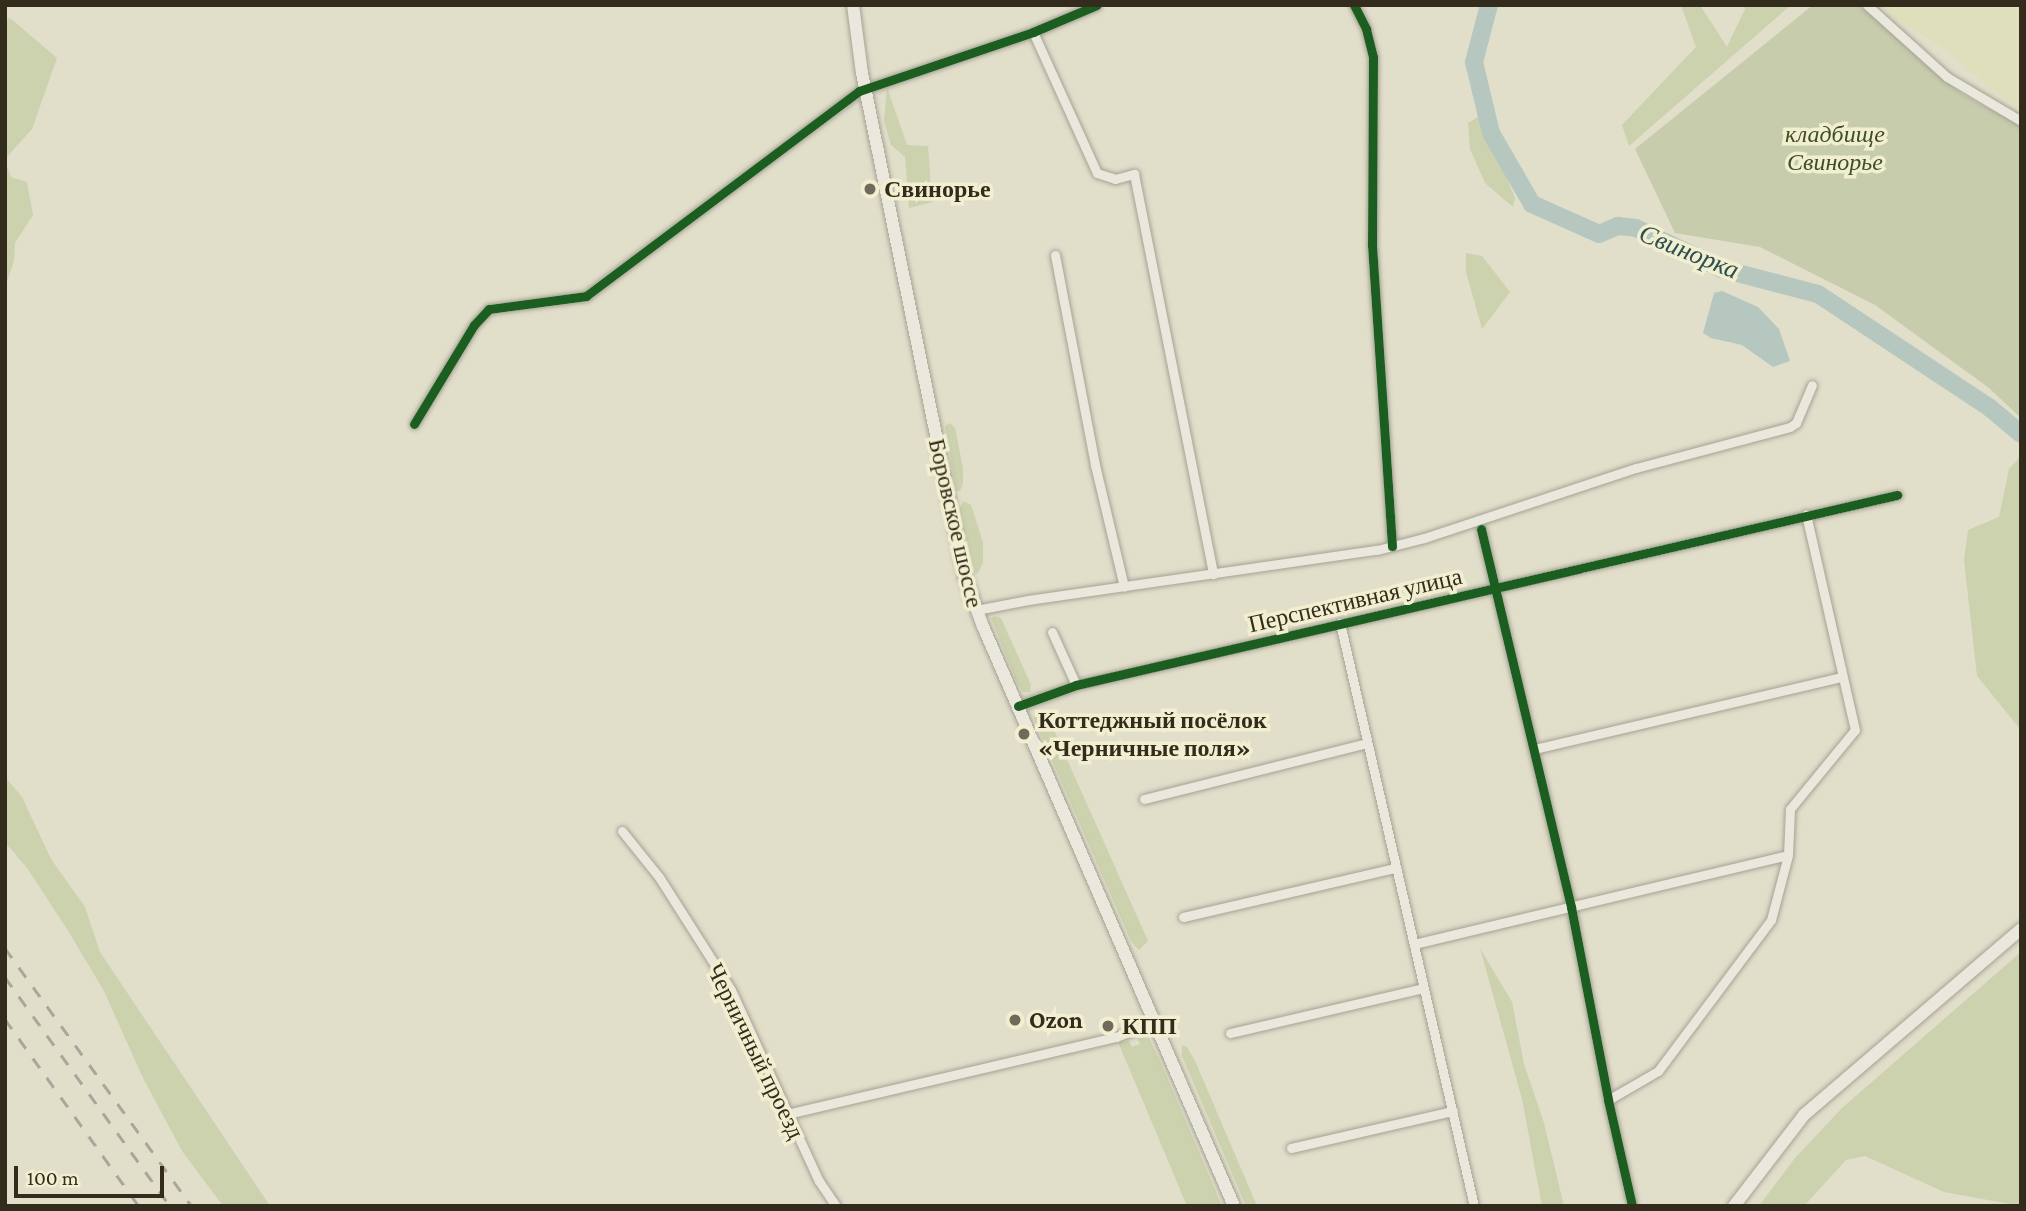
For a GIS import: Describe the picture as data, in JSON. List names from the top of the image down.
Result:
{
  "streets": {
    "main road": ["Боровское шоссе"],
    "street": ["Перспективная улица", "Черничный проезд"]
  },
  "crossings": [
    ["Боровское шоссе", "Перспективная улица"]
  ],
  "water": ["Свинорка"],
  "parks": ["кладбище Свинорье"],
  "places": [
    "Свинорье",
    "Коттеджный посёлок «Черничные поля»",
    "Ozon",
    "КПП"
  ],
  "scale_bar": "100 m"
}
